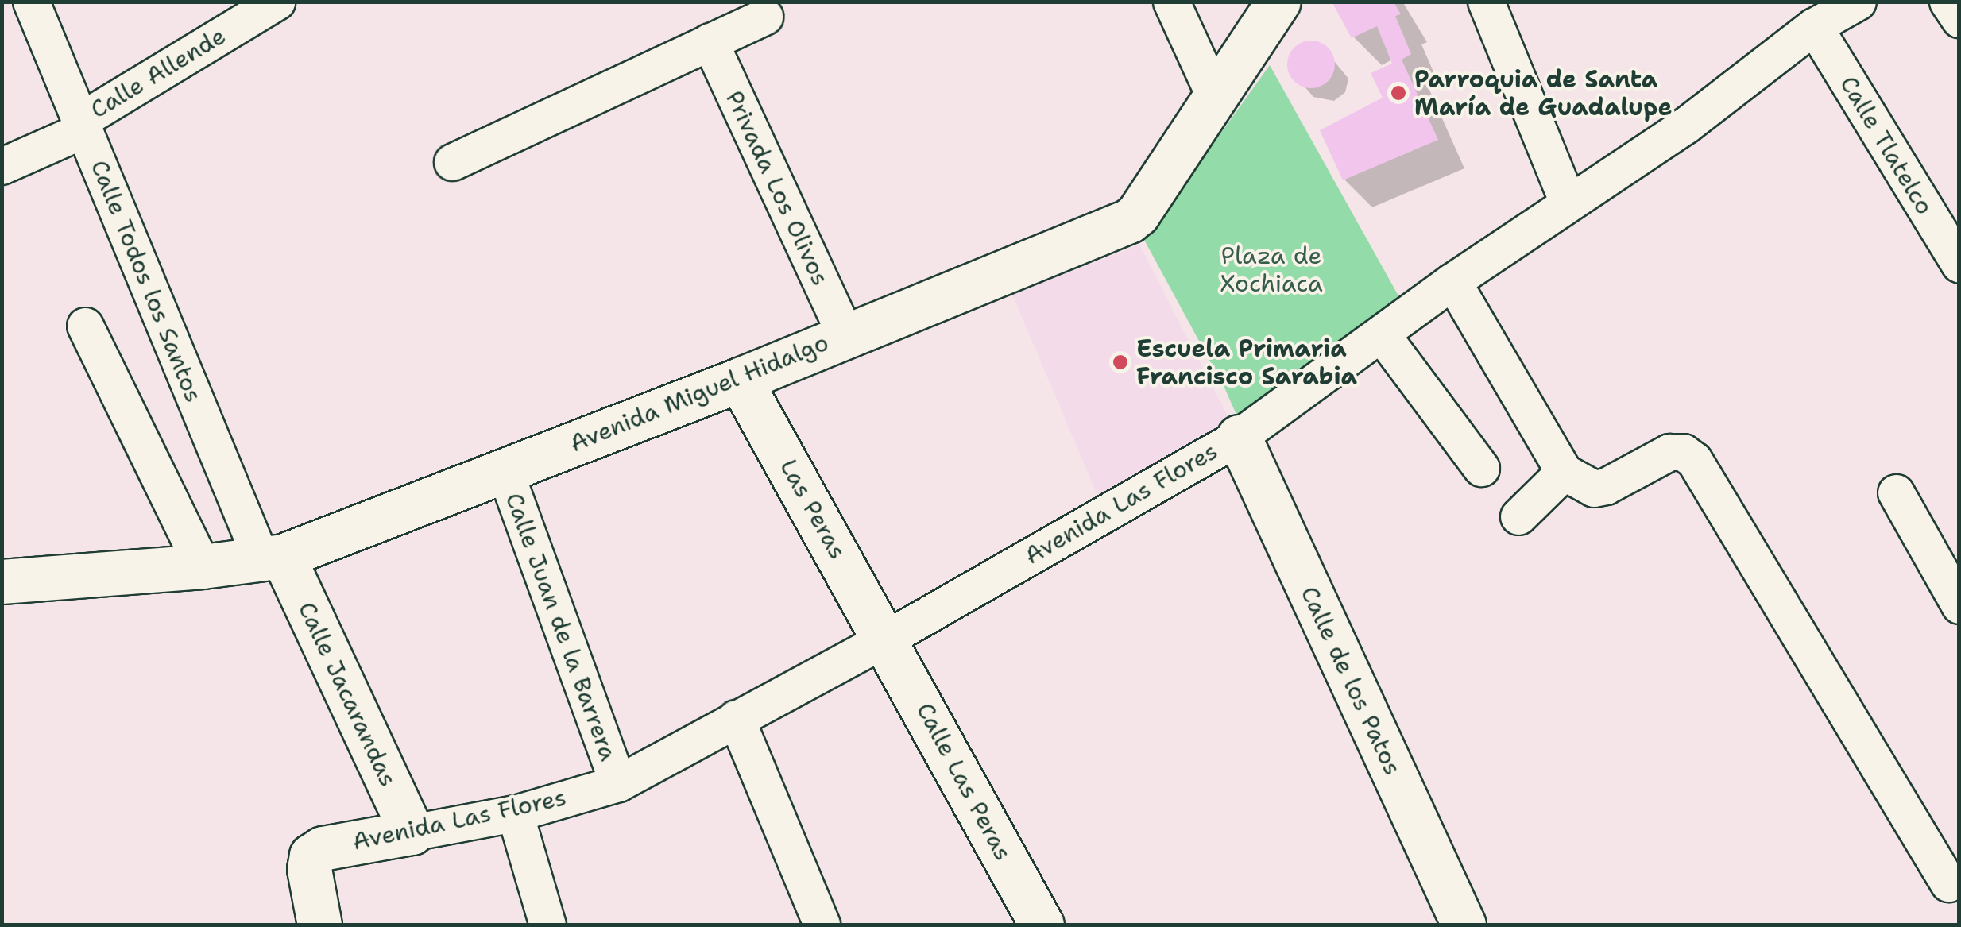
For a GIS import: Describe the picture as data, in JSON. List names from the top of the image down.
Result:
{
  "streets": {
    "street": [
      "Calle Allende",
      "Calle Tlatelco",
      "Privada Los Olivos",
      "Calle Todos los Santos",
      "Avenida Miguel Hidalgo",
      "Avenida Las Flores",
      "Las Peras",
      "Calle Juan de la Barrera",
      "Calle de los Patos",
      "Calle Jacarandas",
      "Calle Las Peras"
    ]
  },
  "crossings": [
    ["Calle Allende", "Calle Todos los Santos"],
    ["Calle Tlatelco", "Avenida Las Flores"],
    ["Privada Los Olivos", "Avenida Miguel Hidalgo"],
    ["Calle Todos los Santos", "Avenida Miguel Hidalgo"],
    ["Calle Todos los Santos", "Calle Jacarandas"],
    ["Avenida Miguel Hidalgo", "Las Peras"],
    ["Avenida Miguel Hidalgo", "Calle Juan de la Barrera"],
    ["Avenida Miguel Hidalgo", "Calle Jacarandas"],
    ["Avenida Las Flores", "Las Peras"],
    ["Avenida Las Flores", "Calle Juan de la Barrera"],
    ["Avenida Las Flores", "Calle de los Patos"],
    ["Avenida Las Flores", "Calle Jacarandas"],
    ["Avenida Las Flores", "Calle Las Peras"],
    ["Las Peras", "Calle Las Peras"]
  ],
  "parks": ["Plaza de Xochiaca"],
  "places": ["Parroquia de Santa María de Guadalupe", "Escuela Primaria Francisco Sarabia"]
}
